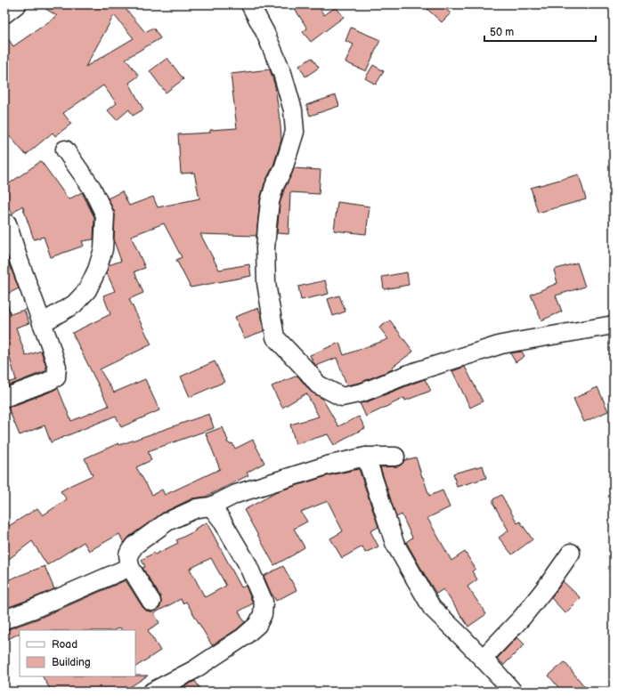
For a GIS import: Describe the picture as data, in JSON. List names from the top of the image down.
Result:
{
  "legend": ["Road", "Building"],
  "scale_bar": "50 m"
}
